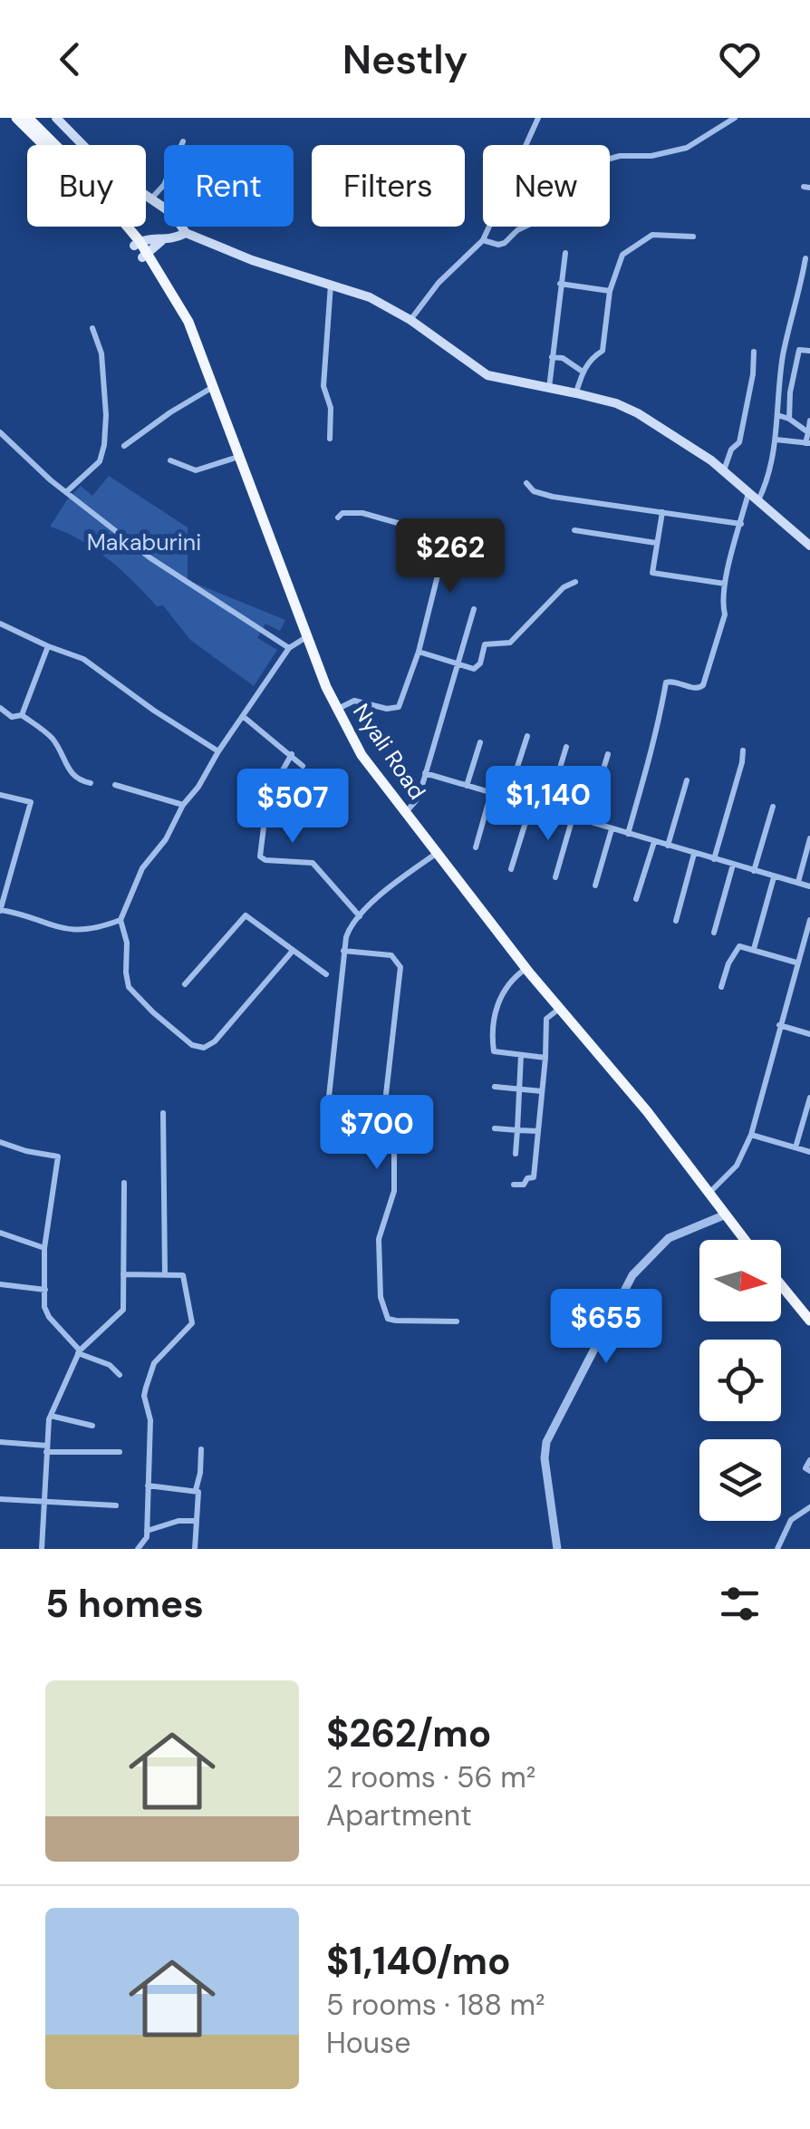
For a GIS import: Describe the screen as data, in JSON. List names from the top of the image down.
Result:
{
  "streets": {
    "highway": ["Nyali Road"]
  },
  "parks": ["Makaburini"],
  "north": "right",
  "page": {
    "header": "Nestly",
    "chip": [
      "Buy",
      "Rent",
      "Filters",
      "New"
    ],
    "price": [
      "$262",
      "$1,140",
      "$507",
      "$700",
      "$655"
    ],
    "heading": "5 homes",
    "list": [
      {
        "name": "$262/mo",
        "note": "2 rooms · 56 m² · Apartment"
      },
      {
        "name": "$1,140/mo",
        "note": "5 rooms · 188 m² · House"
      }
    ]
  }
}
